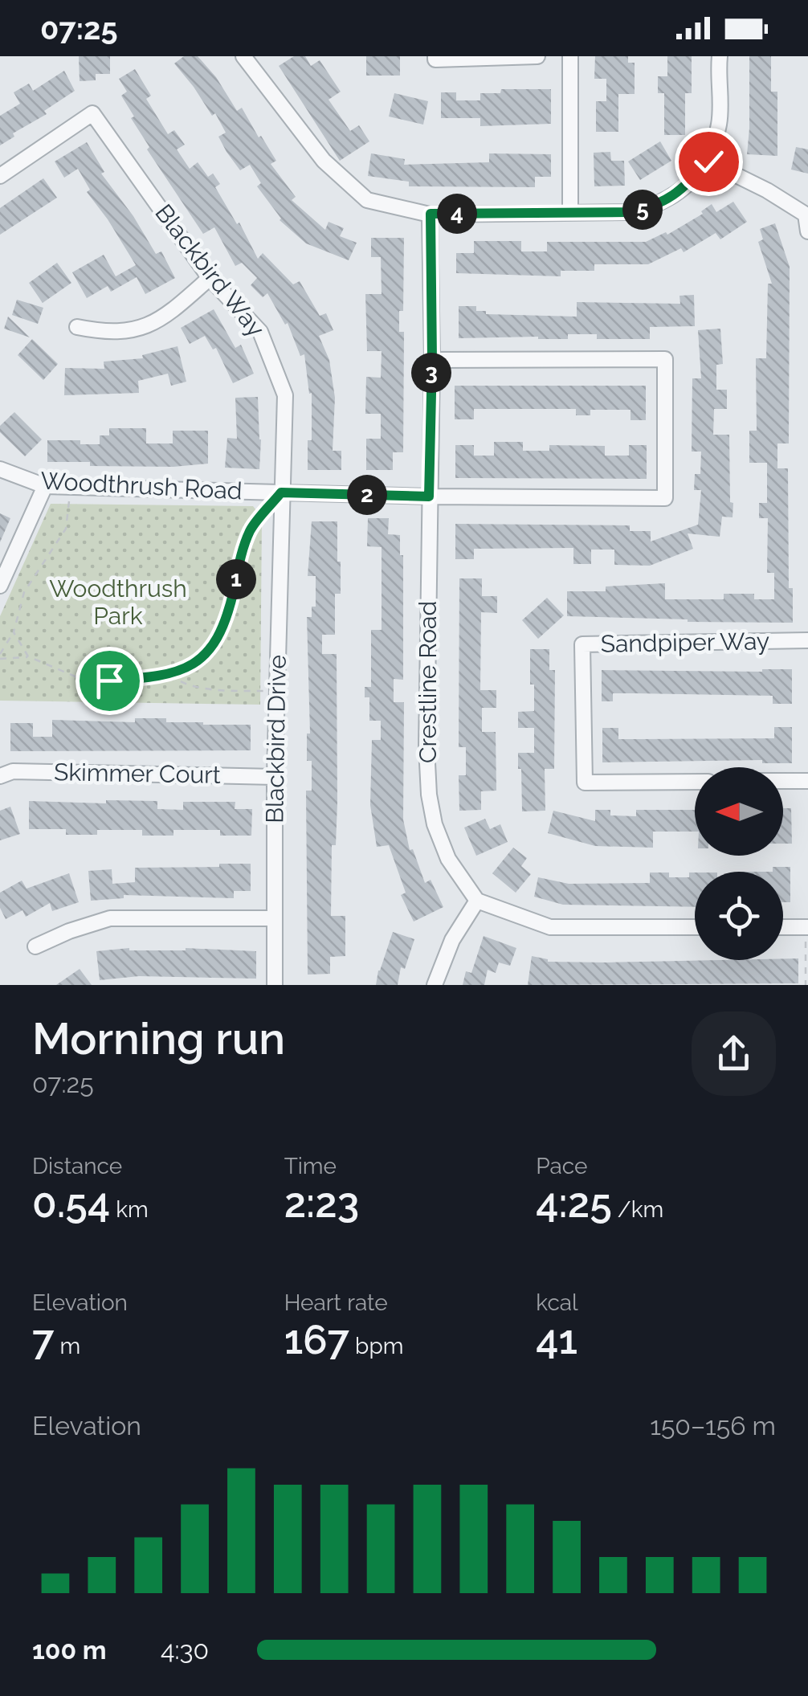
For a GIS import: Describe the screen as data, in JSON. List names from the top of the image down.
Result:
{
  "streets": {
    "street": [
      "Blackbird Way",
      "Woodthrush Road",
      "Sandpiper Way",
      "Crestline Road",
      "Blackbird Drive",
      "Skimmer Court"
    ]
  },
  "crossings": [
    ["Blackbird Way", "Woodthrush Road"],
    ["Blackbird Way", "Blackbird Drive"],
    ["Woodthrush Road", "Crestline Road"],
    ["Woodthrush Road", "Blackbird Drive"],
    ["Blackbird Drive", "Skimmer Court"]
  ],
  "parks": ["Woodthrush Park"],
  "north": "left",
  "page": {
    "status": "07:25",
    "pins": [
      "5",
      "4",
      "3",
      "2",
      "1"
    ],
    "heading": ["Morning run", "07:25"],
    "stats": [
      ["Distance", "0.54 km"],
      ["Time", "2:23"],
      ["Pace", "4:25 /km"],
      ["Elevation", "7 m"],
      ["Heart rate", "167 bpm"],
      ["kcal", "41"]
    ],
    "chart": ["Elevation", "150–156 m"],
    "list": [
      {
        "name": "100 m",
        "note": "4:30"
      }
    ]
  }
}
